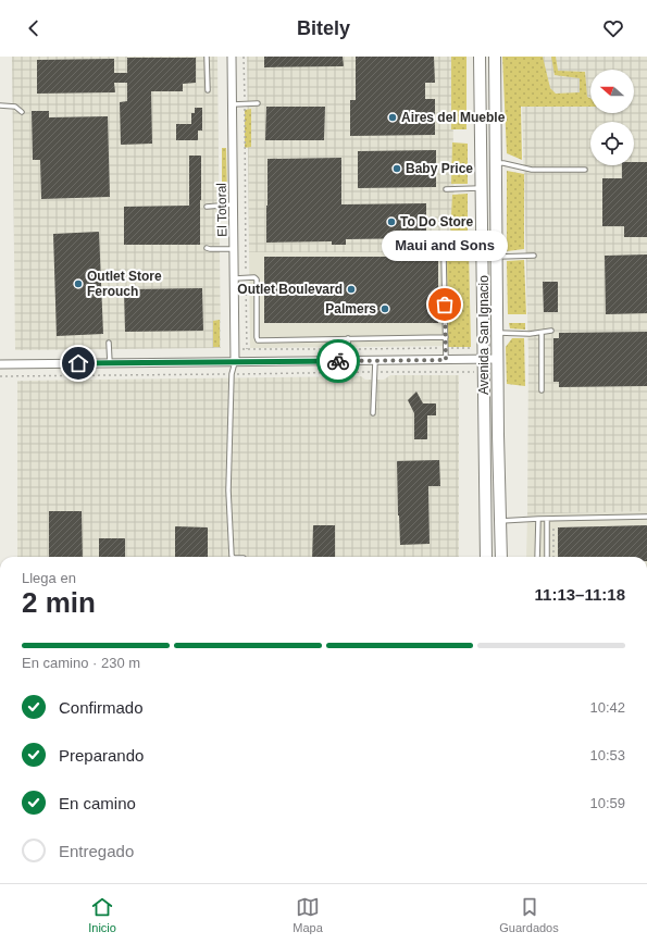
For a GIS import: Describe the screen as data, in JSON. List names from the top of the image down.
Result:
{
  "streets": {
    "main road": ["Avenida San Ignacio"],
    "street": ["El Totoral"]
  },
  "places": [
    "Aires del Mueble",
    "Baby Price",
    "To Do Store",
    "Outlet Store Ferouch",
    "Outlet Boulevard",
    "Maui and Sons",
    "Palmers"
  ],
  "north": "left",
  "page": {
    "header": "Bitely",
    "bubble": "Maui and Sons",
    "heading": ["2 min", "Llega en", "11:13–11:18"],
    "bar": "En camino · 230 m",
    "list": [
      ["Confirmado", "10:42"],
      ["Preparando", "10:53"],
      ["En camino", "10:59"],
      "Entregado"
    ],
    "tabs": ["Inicio", "Mapa", "Guardados"]
  }
}
